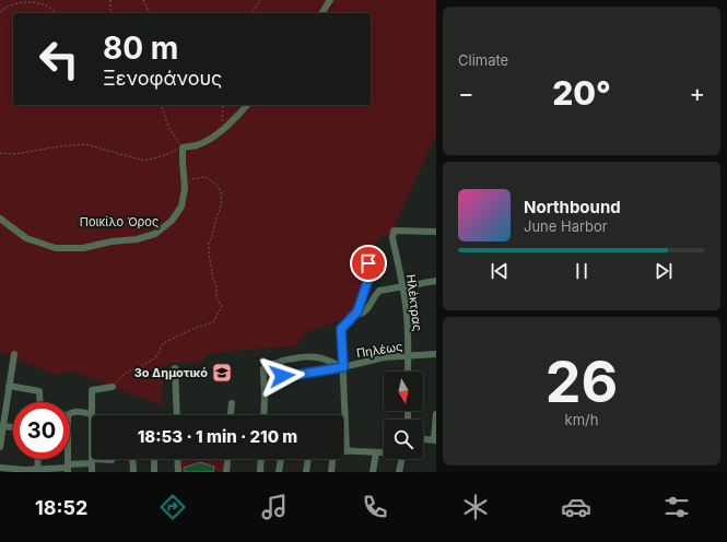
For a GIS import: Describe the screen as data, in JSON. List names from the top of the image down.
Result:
{
  "streets": {
    "street": ["Ηλέκτρας", "Πηλέως"]
  },
  "crossings": [
    ["Ηλέκτρας", "Πηλέως"]
  ],
  "parks": ["Ποικίλο Όρος"],
  "places": {
    "school or university": ["3ο Δημοτικό"]
  },
  "north": "bottom",
  "page": {
    "tile": [
      "Climate",
      ["26", "km/h"]
    ],
    "turn": ["80 m", "Ξενοφάνους"],
    "heat": ["−", "20°", "+"],
    "song": ["Northbound", "June Harbor"],
    "limit": "30",
    "trip": "18:53 · 1 min · 210 m",
    "tabs": "18:52"
  }
}
